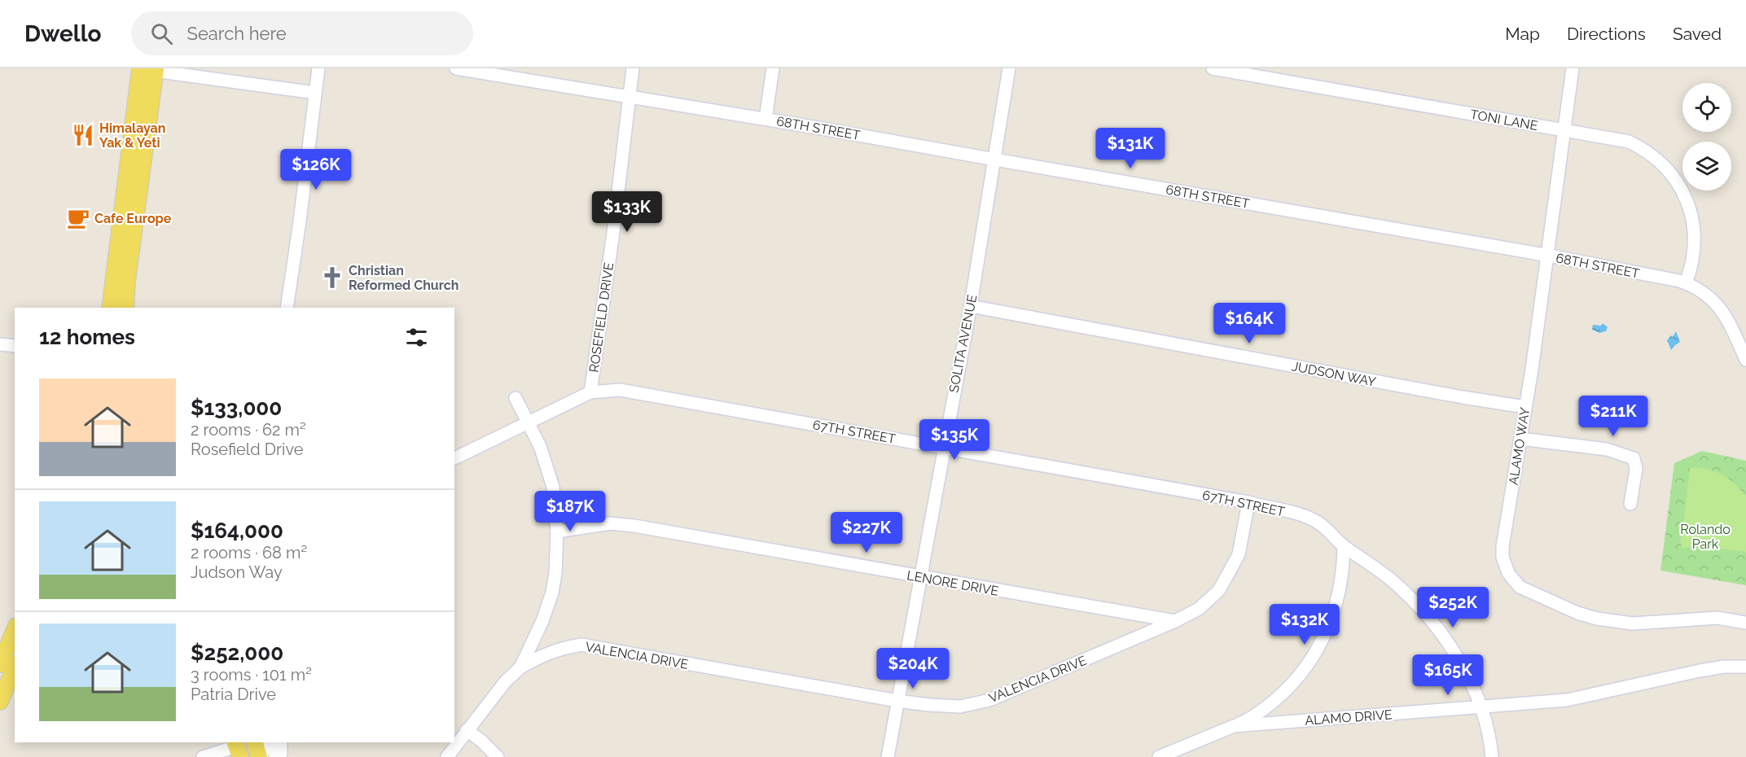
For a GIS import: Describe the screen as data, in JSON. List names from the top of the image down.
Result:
{
  "streets": {
    "street": [
      "TONI LANE",
      "68TH STREET",
      "ROSEFIELD DRIVE",
      "SOLITA AVENUE",
      "JUDSON WAY",
      "67TH STREET",
      "ALAMO WAY",
      "LENORE DRIVE",
      "VALENCIA DRIVE",
      "ALAMO DRIVE"
    ]
  },
  "crossings": [
    ["TONI LANE", "68TH STREET"],
    ["TONI LANE", "ALAMO WAY"],
    ["68TH STREET", "ROSEFIELD DRIVE"],
    ["68TH STREET", "SOLITA AVENUE"],
    ["68TH STREET", "ALAMO WAY"],
    ["ROSEFIELD DRIVE", "67TH STREET"],
    ["SOLITA AVENUE", "JUDSON WAY"],
    ["SOLITA AVENUE", "67TH STREET"],
    ["SOLITA AVENUE", "LENORE DRIVE"],
    ["SOLITA AVENUE", "VALENCIA DRIVE"],
    ["JUDSON WAY", "ALAMO WAY"],
    ["67TH STREET", "VALENCIA DRIVE"],
    ["67TH STREET", "ALAMO DRIVE"],
    ["LENORE DRIVE", "VALENCIA DRIVE"]
  ],
  "parks": ["Rolando Park"],
  "places": {
    "restaurant": ["Himalayan Yak & Yeti"],
    "cafe": ["Cafe Europe"],
    "church": ["Christian Reformed Church"]
  },
  "page": {
    "header": "Dwello",
    "search": "Search here",
    "nav": ["Map", "Directions", "Saved"],
    "price": [
      "$131K",
      "$126K",
      "$133K",
      "$164K",
      "$211K",
      "$135K",
      "$187K",
      "$227K",
      "$252K",
      "$132K",
      "$204K",
      "$165K"
    ],
    "heading": "12 homes",
    "list": [
      {
        "name": "$133,000",
        "note": "2 rooms · 62 m² · Rosefield Drive"
      },
      {
        "name": "$164,000",
        "note": "2 rooms · 68 m² · Judson Way"
      },
      {
        "name": "$252,000",
        "note": "3 rooms · 101 m² · Patria Drive"
      }
    ]
  }
}
